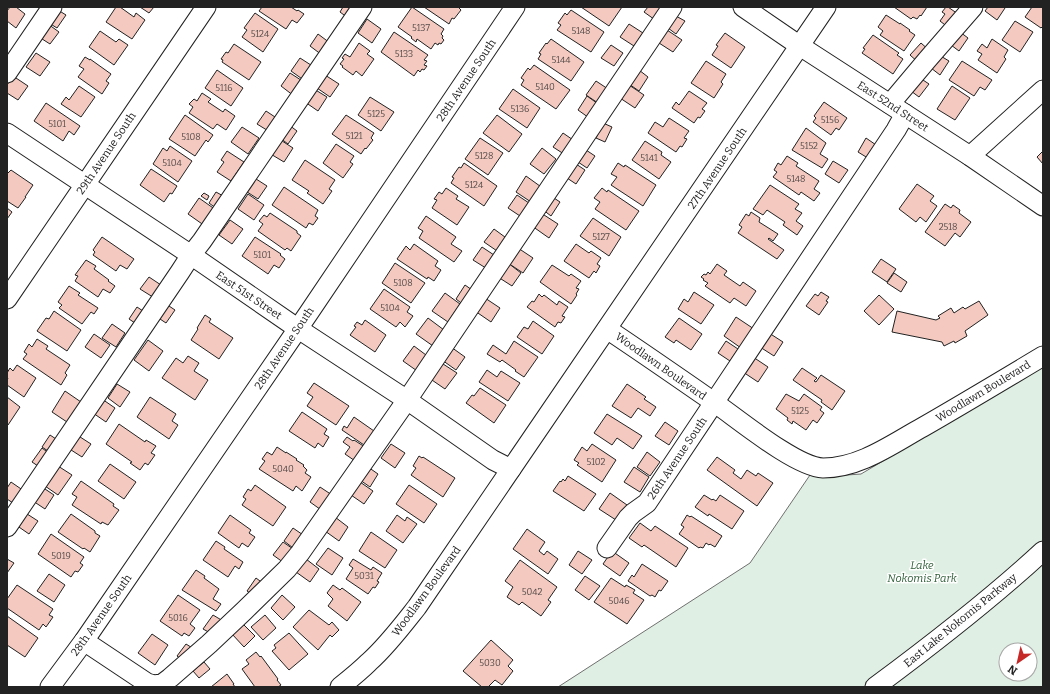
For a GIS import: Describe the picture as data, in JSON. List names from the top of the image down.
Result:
{
  "streets": {
    "street": [
      "28th Avenue South",
      "East 52nd Street",
      "29th Avenue South",
      "27th Avenue South",
      "East 51st Street",
      "Woodlawn Boulevard",
      "26th Avenue South",
      "East Lake Nokomis Parkway"
    ]
  },
  "crossings": [
    ["28th Avenue South", "East 51st Street"],
    ["East 52nd Street", "27th Avenue South"],
    ["East 52nd Street", "26th Avenue South"],
    ["29th Avenue South", "East 51st Street"],
    ["27th Avenue South", "Woodlawn Boulevard"],
    ["East 51st Street", "Woodlawn Boulevard"],
    ["Woodlawn Boulevard", "26th Avenue South"]
  ],
  "parks": ["Lake Nokomis Park"],
  "house_numbers": [
    "5137",
    "5148",
    "5124",
    "5133",
    "5144",
    "5140",
    "5116",
    "5136",
    "5125",
    "5156",
    "5101",
    "5121",
    "5108",
    "5152",
    "5128",
    "5141",
    "5104",
    "5148",
    "5124",
    "2518",
    "5127",
    "5101",
    "5108",
    "5104",
    "5125",
    "5102",
    "5040",
    "5019",
    "5031",
    "5042",
    "5046",
    "5016",
    "5030"
  ],
  "north": "bottom left"
}
